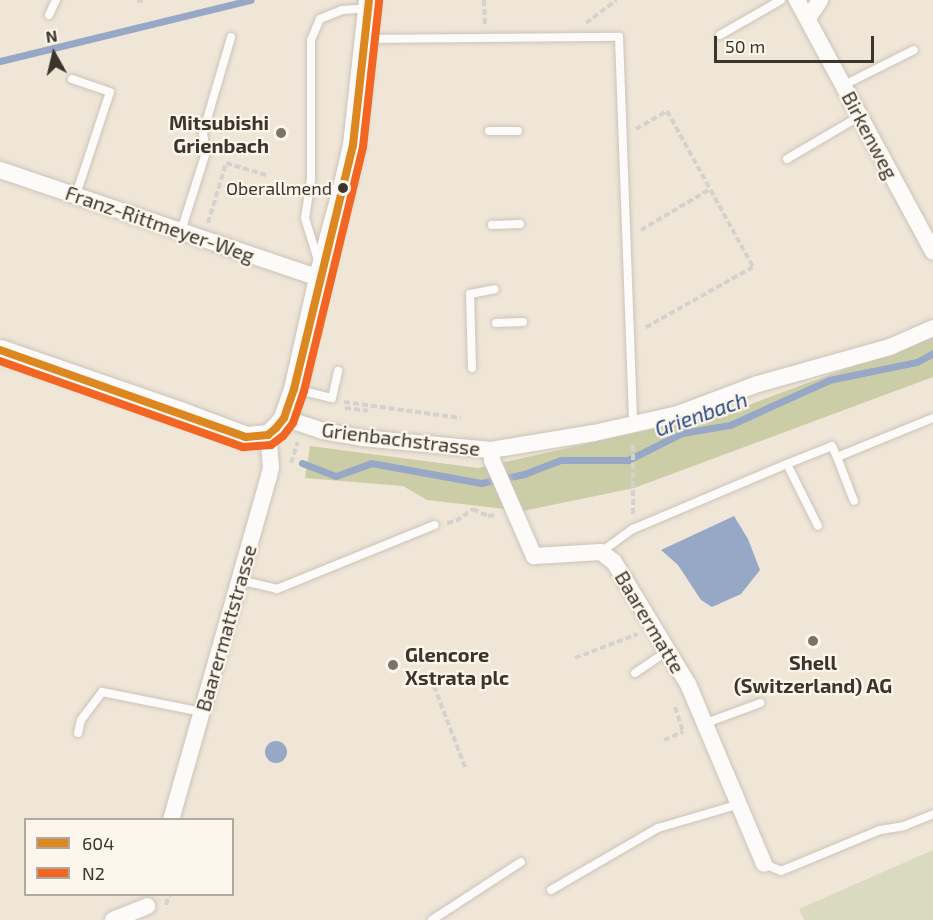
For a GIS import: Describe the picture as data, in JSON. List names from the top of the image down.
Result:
{
  "streets": {
    "street": [
      "Birkenweg",
      "Franz-Rittmeyer-Weg",
      "Grienbachstrasse",
      "Baarermatte",
      "Baarermattstrasse"
    ]
  },
  "crossings": [
    ["Grienbachstrasse", "Baarermatte"]
  ],
  "water": ["Grienbach"],
  "places": [
    "Mitsubishi Grienbach",
    "Oberallmend",
    "Shell (Switzerland) AG",
    "Glencore Xstrata plc"
  ],
  "lines": ["transit line 604", "transit line N2"],
  "legend": ["604", "N2"],
  "scale_bar": "50 m",
  "north": "top"
}
